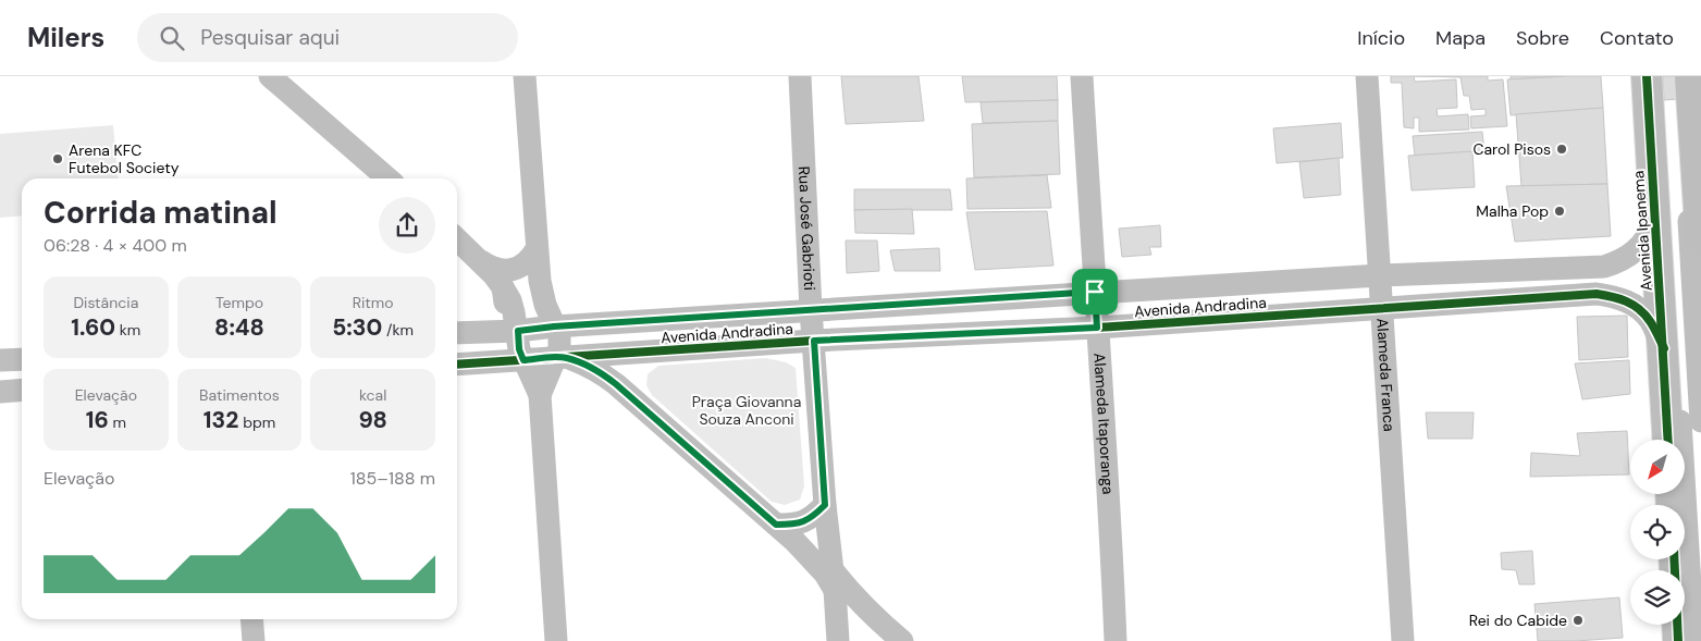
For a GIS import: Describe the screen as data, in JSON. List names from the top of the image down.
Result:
{
  "streets": {
    "main road": ["Avenida Ipanema"],
    "street": [
      "Rua José Gabrioti",
      "Avenida Andradina",
      "Alameda Franca",
      "Alameda Itaporanga"
    ]
  },
  "crossings": [
    ["Rua José Gabrioti", "Avenida Andradina"],
    ["Avenida Ipanema", "Avenida Andradina"],
    ["Avenida Andradina", "Alameda Franca"],
    ["Avenida Andradina", "Alameda Itaporanga"]
  ],
  "parks": ["Praça Giovanna Souza Anconi"],
  "places": [
    "Carol Pisos",
    "Arena KFC Futebol Society",
    "Malha Pop",
    "Rei do Cabide"
  ],
  "north": "bottom left",
  "page": {
    "header": "Milers",
    "search": "Pesquisar aqui",
    "nav": [
      "Início",
      "Mapa",
      "Sobre",
      "Contato"
    ],
    "heading": ["Corrida matinal", "06:28 · 4 × 400 m"],
    "stats": [
      ["Distância", "1.60 km"],
      ["Tempo", "8:48"],
      ["Ritmo", "5:30 /km"],
      ["Elevação", "16 m"],
      ["Batimentos", "132 bpm"],
      ["kcal", "98"]
    ],
    "chart": ["Elevação", "185–188 m"]
  }
}
